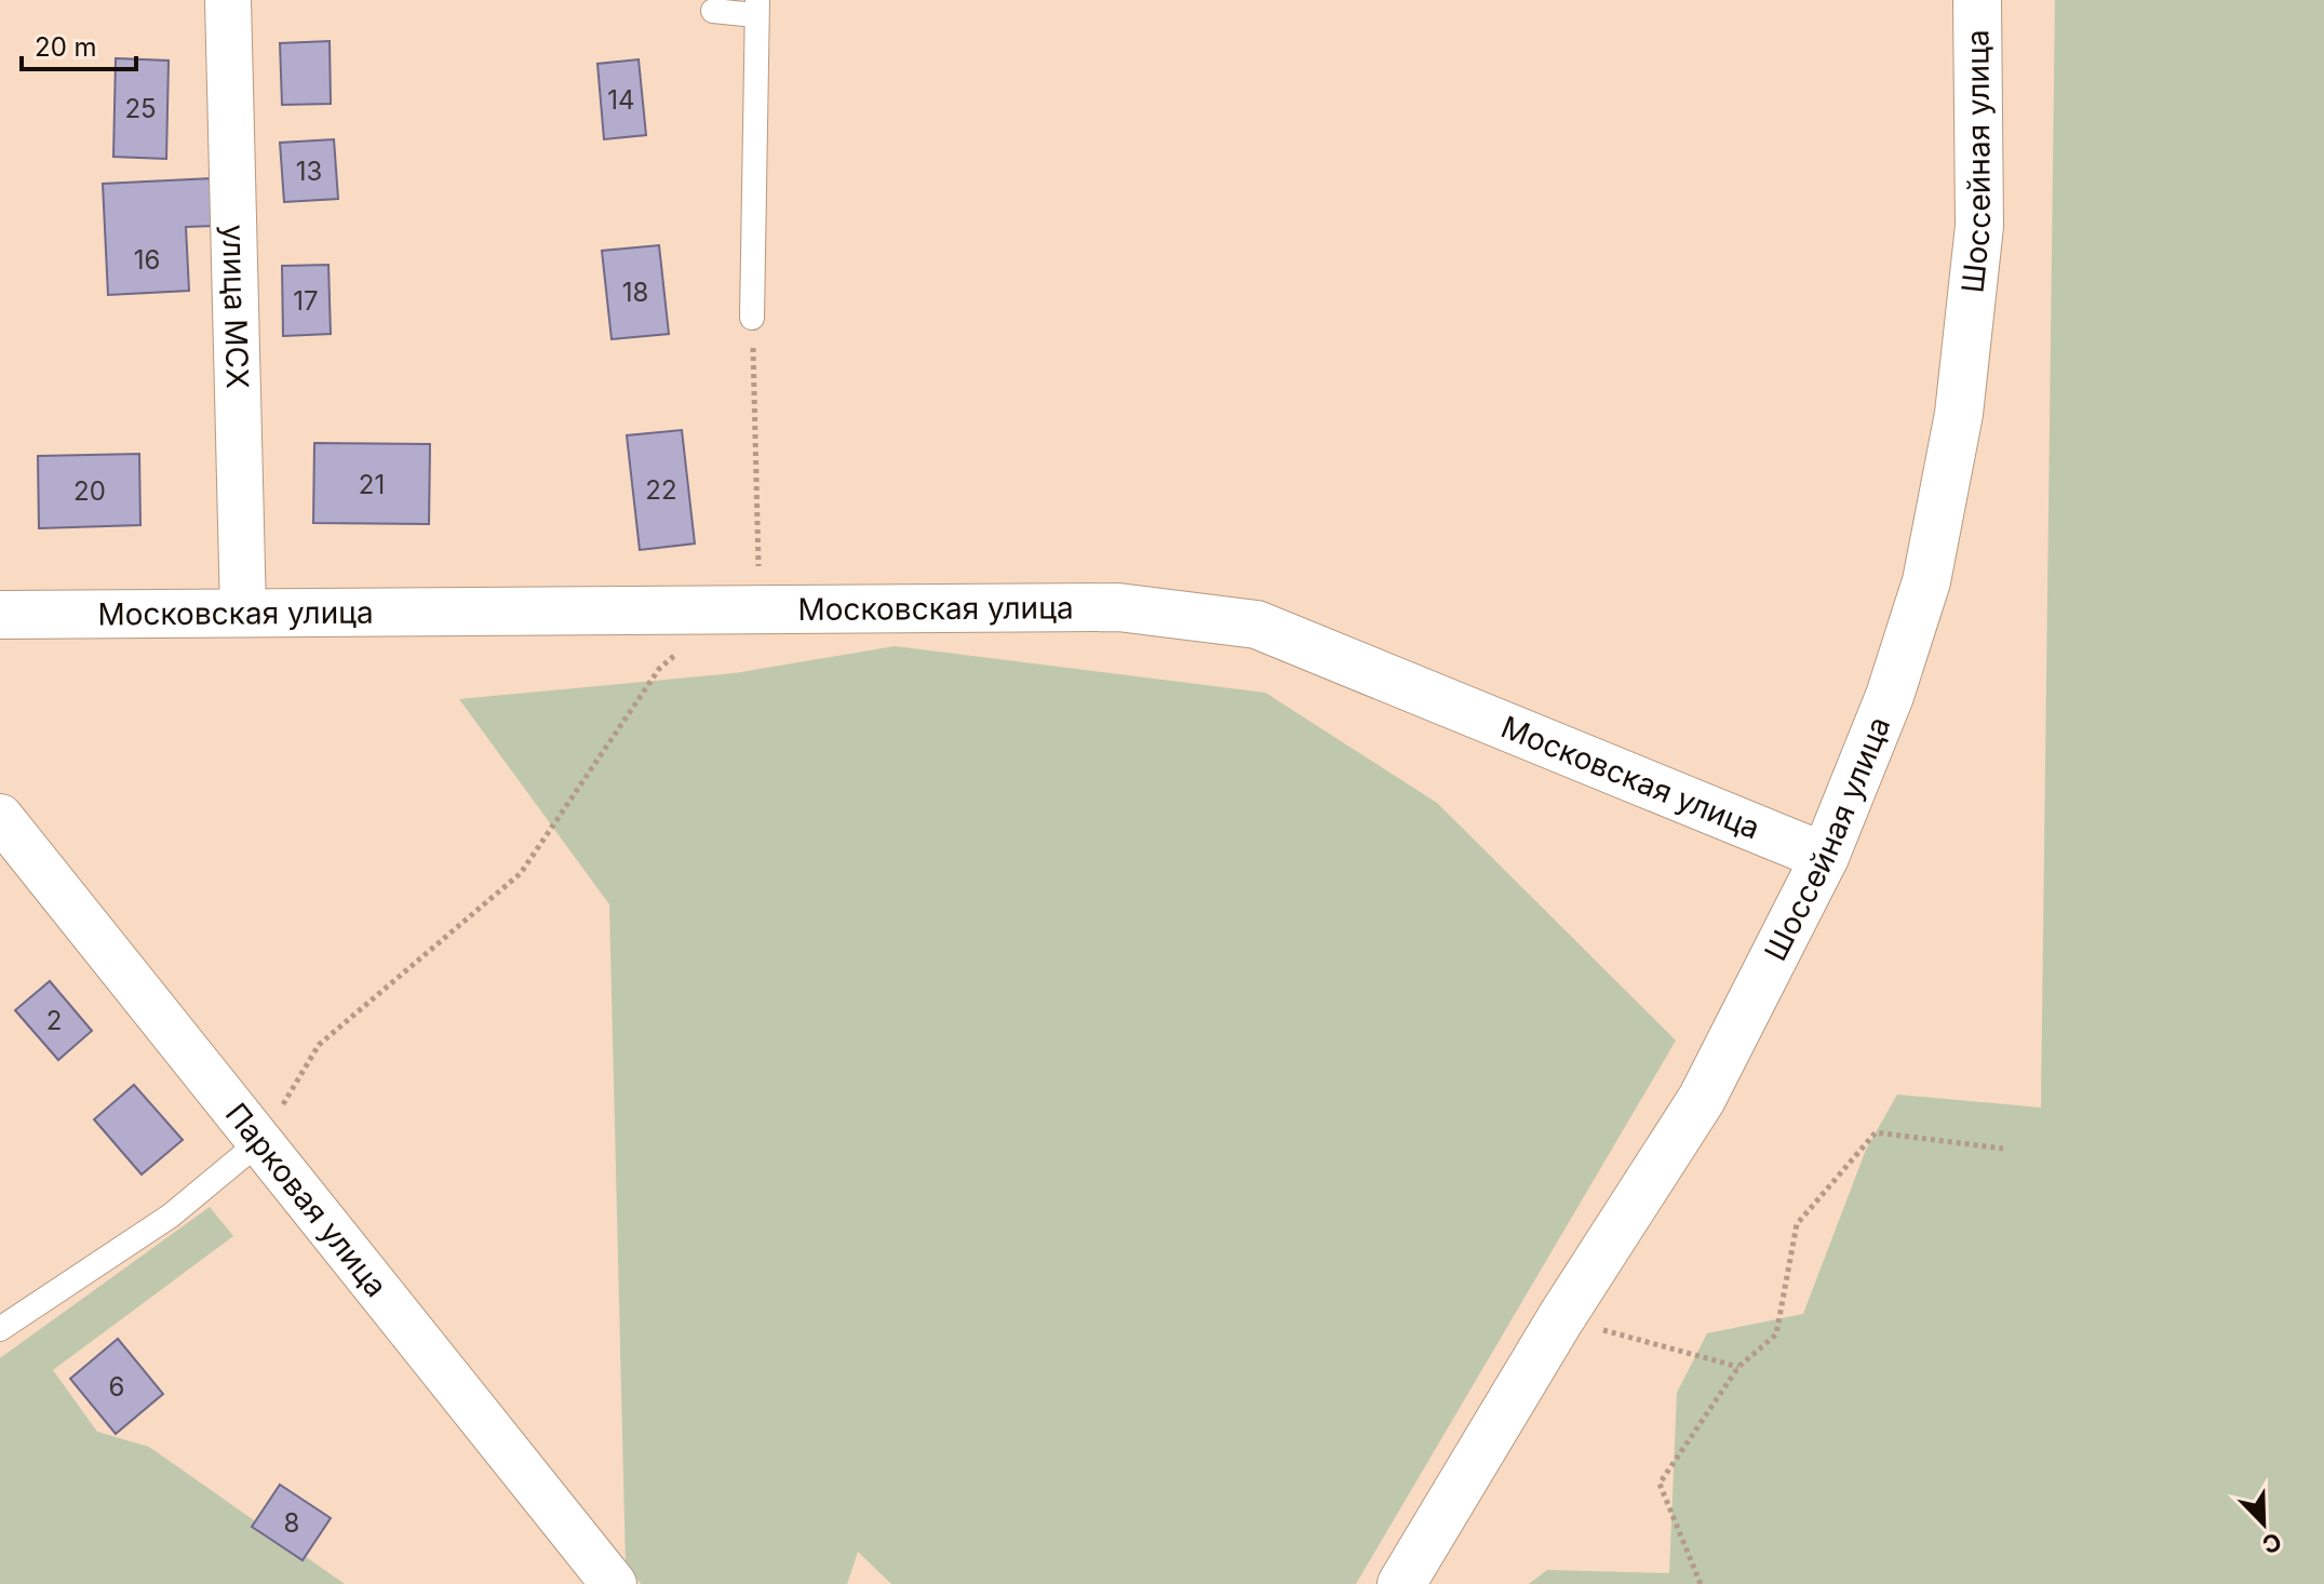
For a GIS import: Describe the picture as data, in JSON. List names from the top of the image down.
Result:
{
  "streets": {
    "street": [
      "Шоссейная улица",
      "улица МСХ",
      "Московская улица",
      "Парковая улица"
    ]
  },
  "crossings": [
    ["Шоссейная улица", "Московская улица"],
    ["улица МСХ", "Московская улица"]
  ],
  "house_numbers": [
    "14",
    "25",
    "13",
    "16",
    "18",
    "17",
    "21",
    "22",
    "20",
    "2",
    "6",
    "8"
  ],
  "scale_bar": "20 m",
  "north": "bottom right"
}
